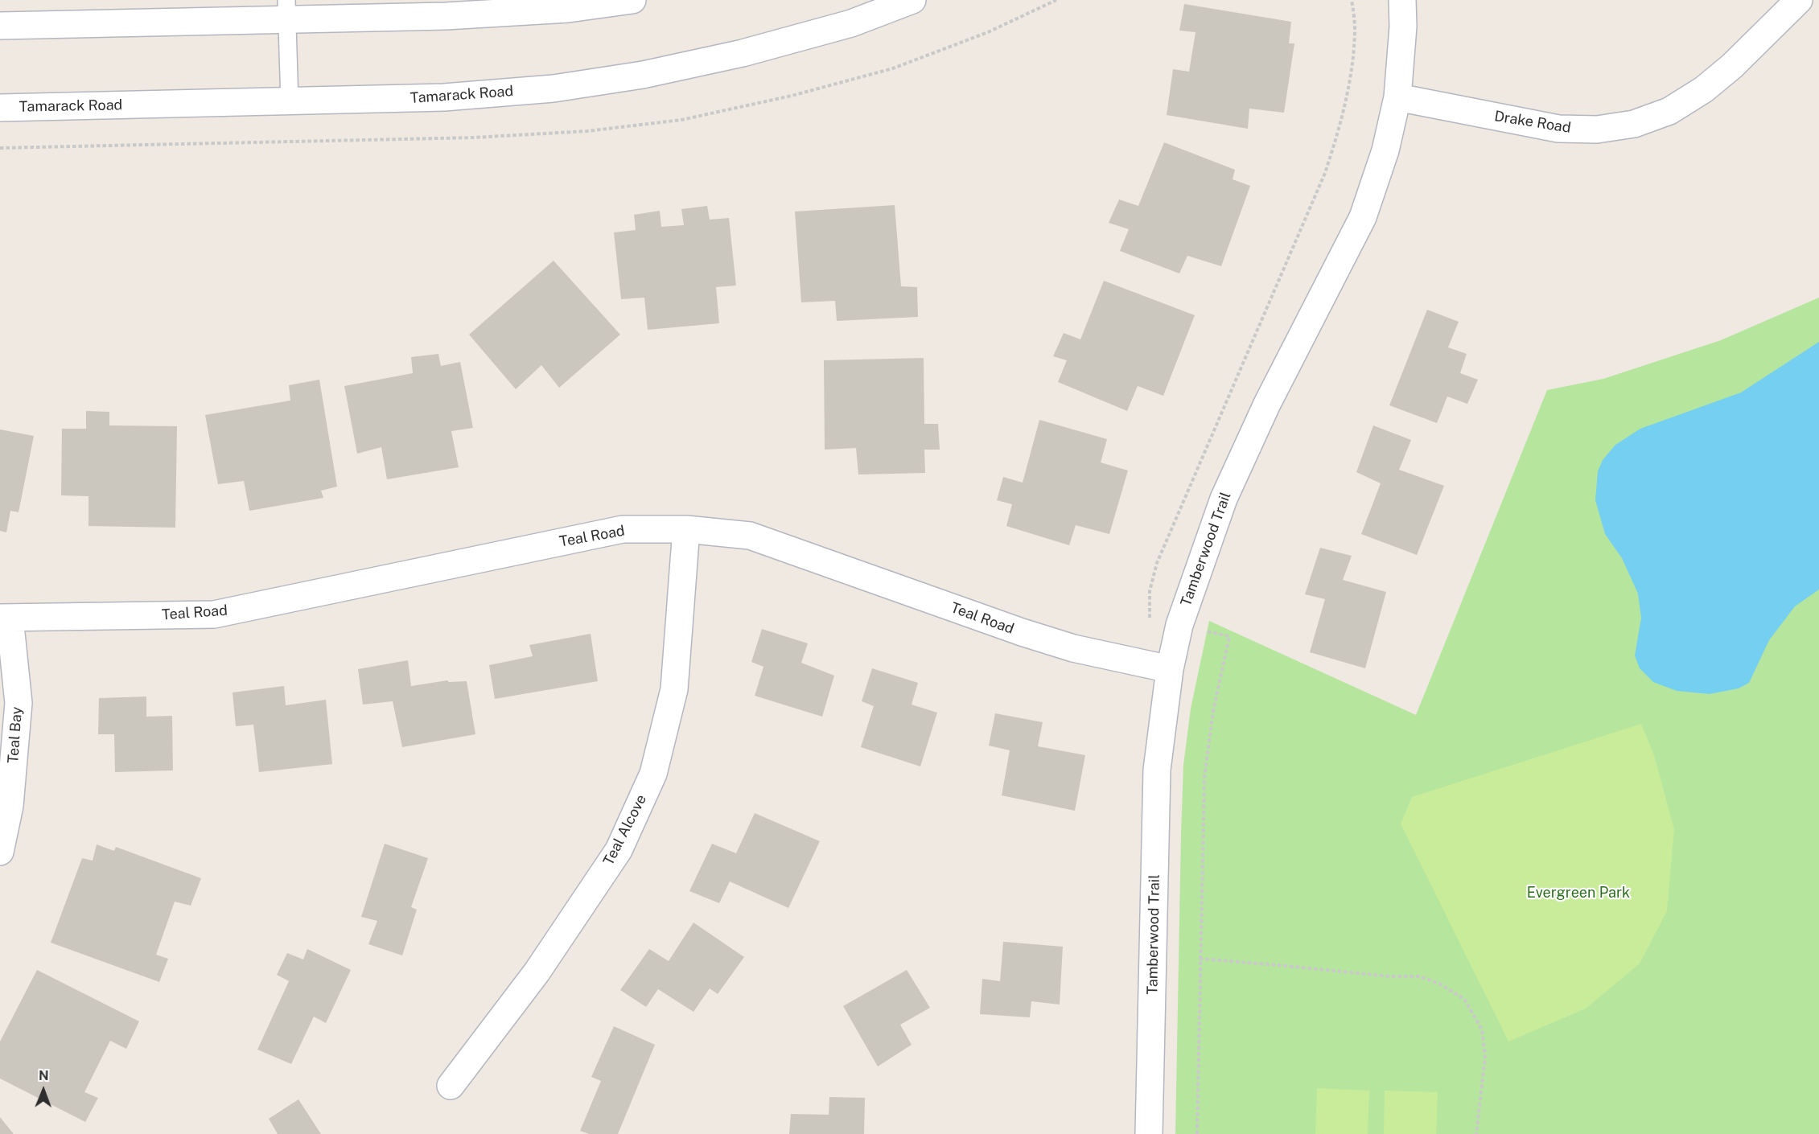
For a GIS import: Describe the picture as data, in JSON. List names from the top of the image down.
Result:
{
  "streets": {
    "street": [
      "Tamarack Road",
      "Drake Road",
      "Teal Road",
      "Tamberwood Trail",
      "Teal Bay",
      "Teal Alcove"
    ]
  },
  "crossings": [
    ["Drake Road", "Tamberwood Trail"],
    ["Teal Road", "Tamberwood Trail"],
    ["Teal Road", "Teal Bay"],
    ["Teal Road", "Teal Alcove"]
  ],
  "parks": ["Evergreen Park"],
  "north": "top"
}
